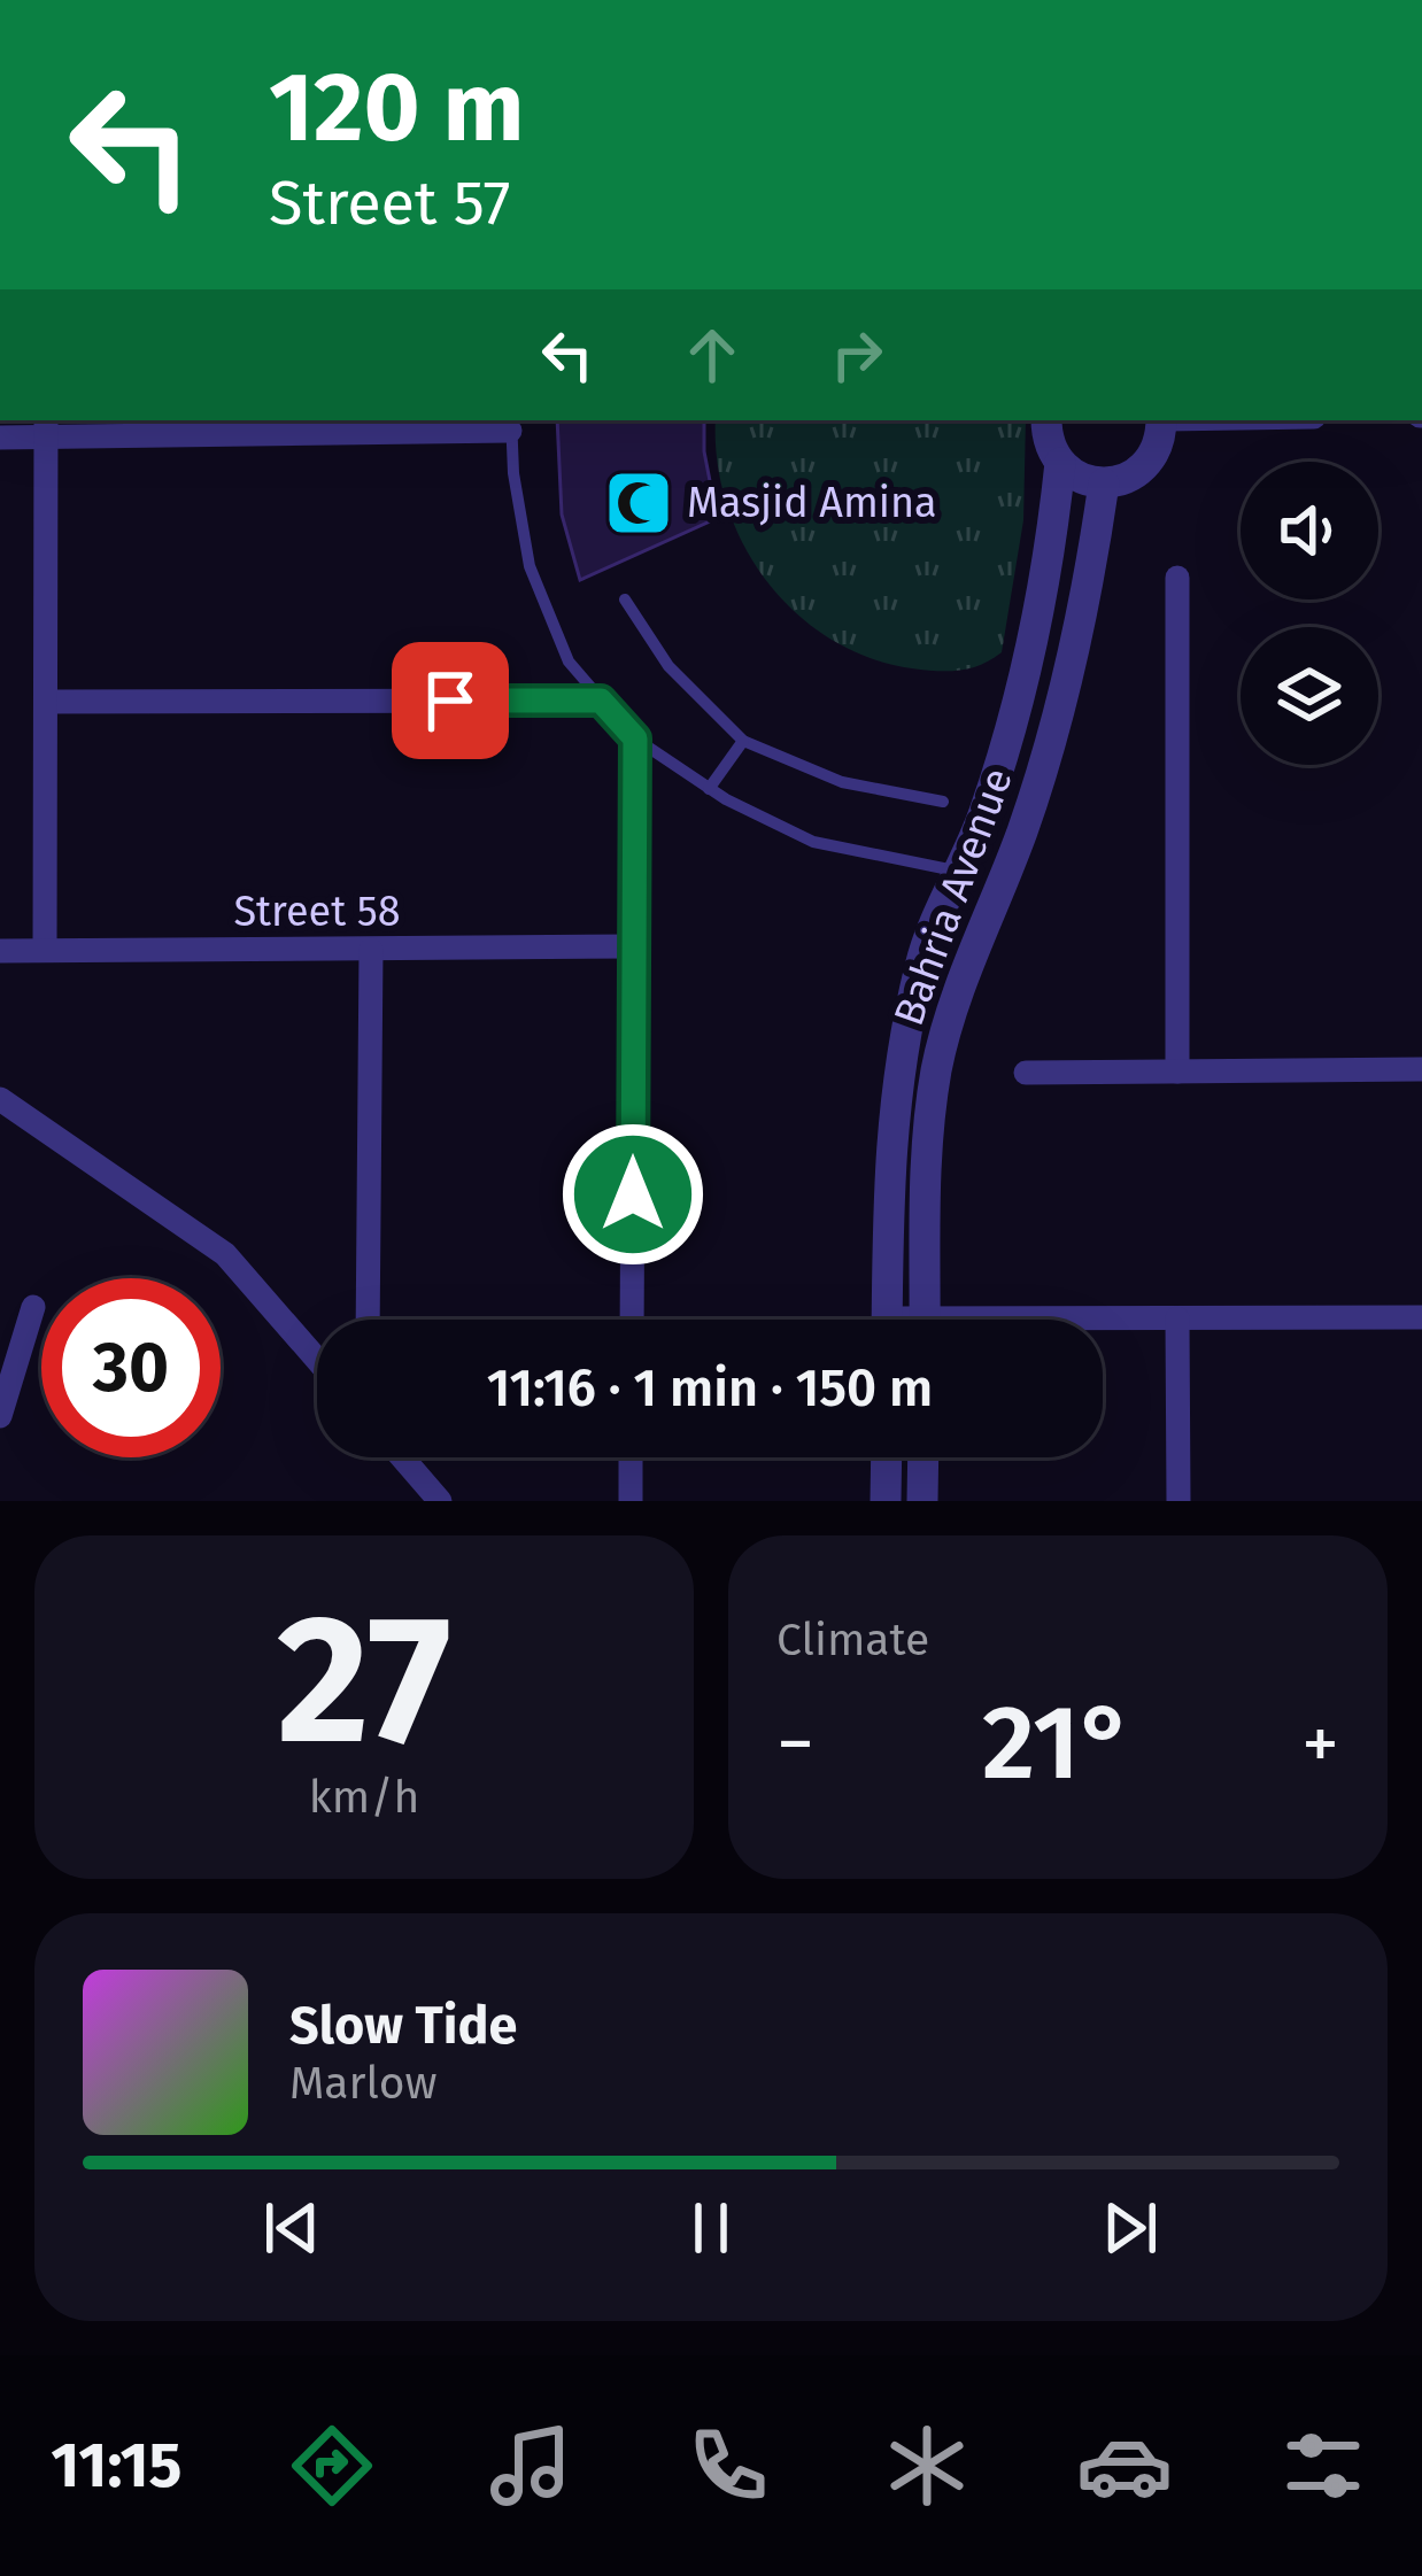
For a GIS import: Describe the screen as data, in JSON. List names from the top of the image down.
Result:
{
  "streets": {
    "street": ["Bahria Avenue", "Street 58"]
  },
  "places": {
    "mosque": ["Masjid Amina"]
  },
  "page": {
    "turn": ["120 m", "Street 57"],
    "limit": "30",
    "trip": "11:16 · 1 min · 150 m",
    "tile": [
      ["27", "km/h"],
      "Climate"
    ],
    "heat": ["−", "21°", "+"],
    "song": ["Slow Tide", "Marlow"],
    "tabs": "11:15"
  }
}
